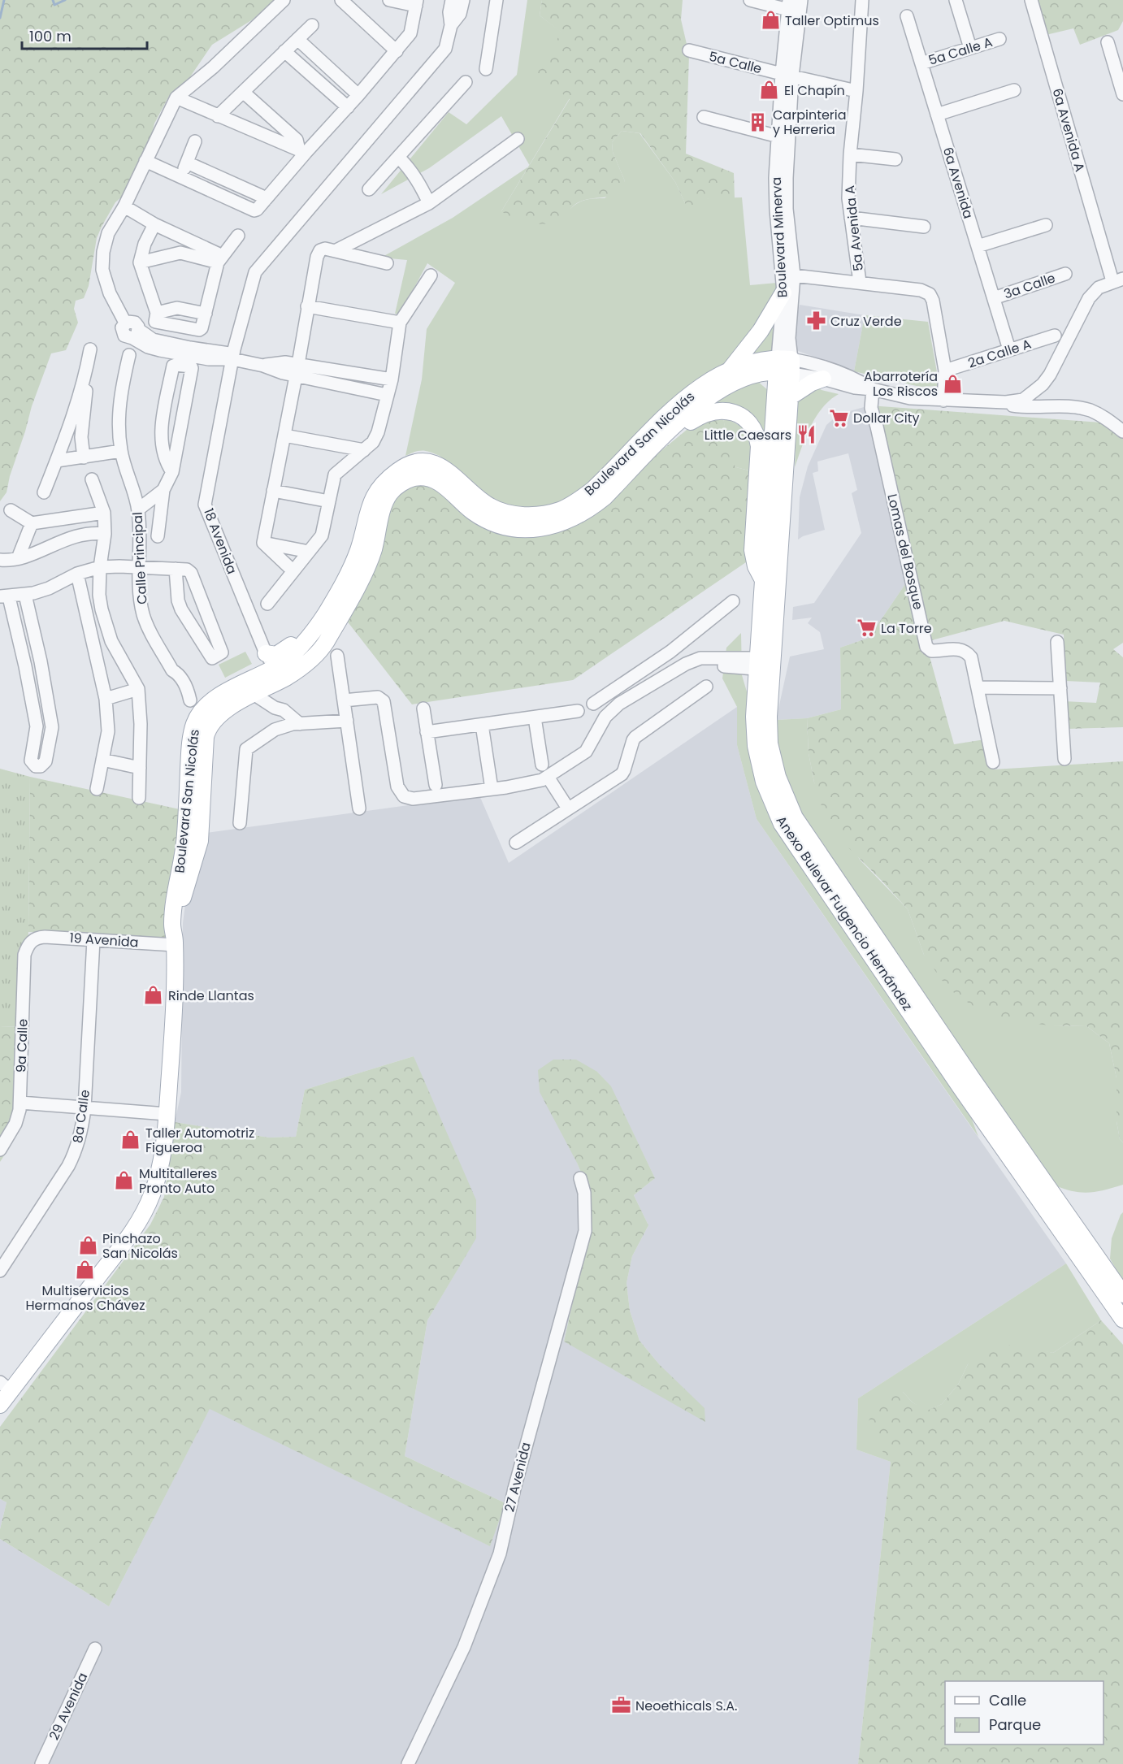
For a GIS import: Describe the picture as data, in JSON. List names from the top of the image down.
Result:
{
  "streets": {
    "main road": ["Boulevard San Nicolás", "Anexo Bulevar Fulgencio Hernández"],
    "street": [
      "5a Calle A",
      "5a Calle",
      "6a Avenida A",
      "6a Avenida",
      "5a Avenida A",
      "Boulevard Minerva",
      "3a Calle",
      "2a Calle A",
      "18 Avenida",
      "Lomas del Bosque",
      "Calle Principal",
      "19 Avenida",
      "9a Calle",
      "8a Calle",
      "27 Avenida",
      "29 Avenida"
    ]
  },
  "crossings": [
    ["5a Calle A", "6a Avenida"],
    ["5a Calle", "5a Avenida A"],
    ["5a Calle", "Boulevard Minerva"],
    ["6a Avenida", "3a Calle"],
    ["6a Avenida", "2a Calle A"],
    ["Boulevard Minerva", "Boulevard San Nicolás"],
    ["Boulevard Minerva", "Anexo Bulevar Fulgencio Hernández"],
    ["Boulevard San Nicolás", "18 Avenida"],
    ["Boulevard San Nicolás", "Calle Principal"],
    ["Boulevard San Nicolás", "Anexo Bulevar Fulgencio Hernández"],
    ["Boulevard San Nicolás", "19 Avenida"],
    ["19 Avenida", "9a Calle"],
    ["19 Avenida", "8a Calle"]
  ],
  "places": {
    "shop": [
      "Taller Optimus",
      "El Chapín",
      "Abarrotería Los Riscos",
      "Rinde Llantas",
      "Taller Automotriz Figueroa",
      "Multitalleres Pronto Auto",
      "Pinchazo San Nicolás",
      "Multiservicios Hermanos Chávez"
    ],
    "building": ["Carpinteria y Herreria"],
    "pharmacy": ["Cruz Verde"],
    "supermarket": ["Dollar City", "La Torre"],
    "restaurant": ["Little Caesars"],
    "office": ["Neoethicals S.A."]
  },
  "legend": ["Calle", "Parque"],
  "scale_bar": "100 m"
}
